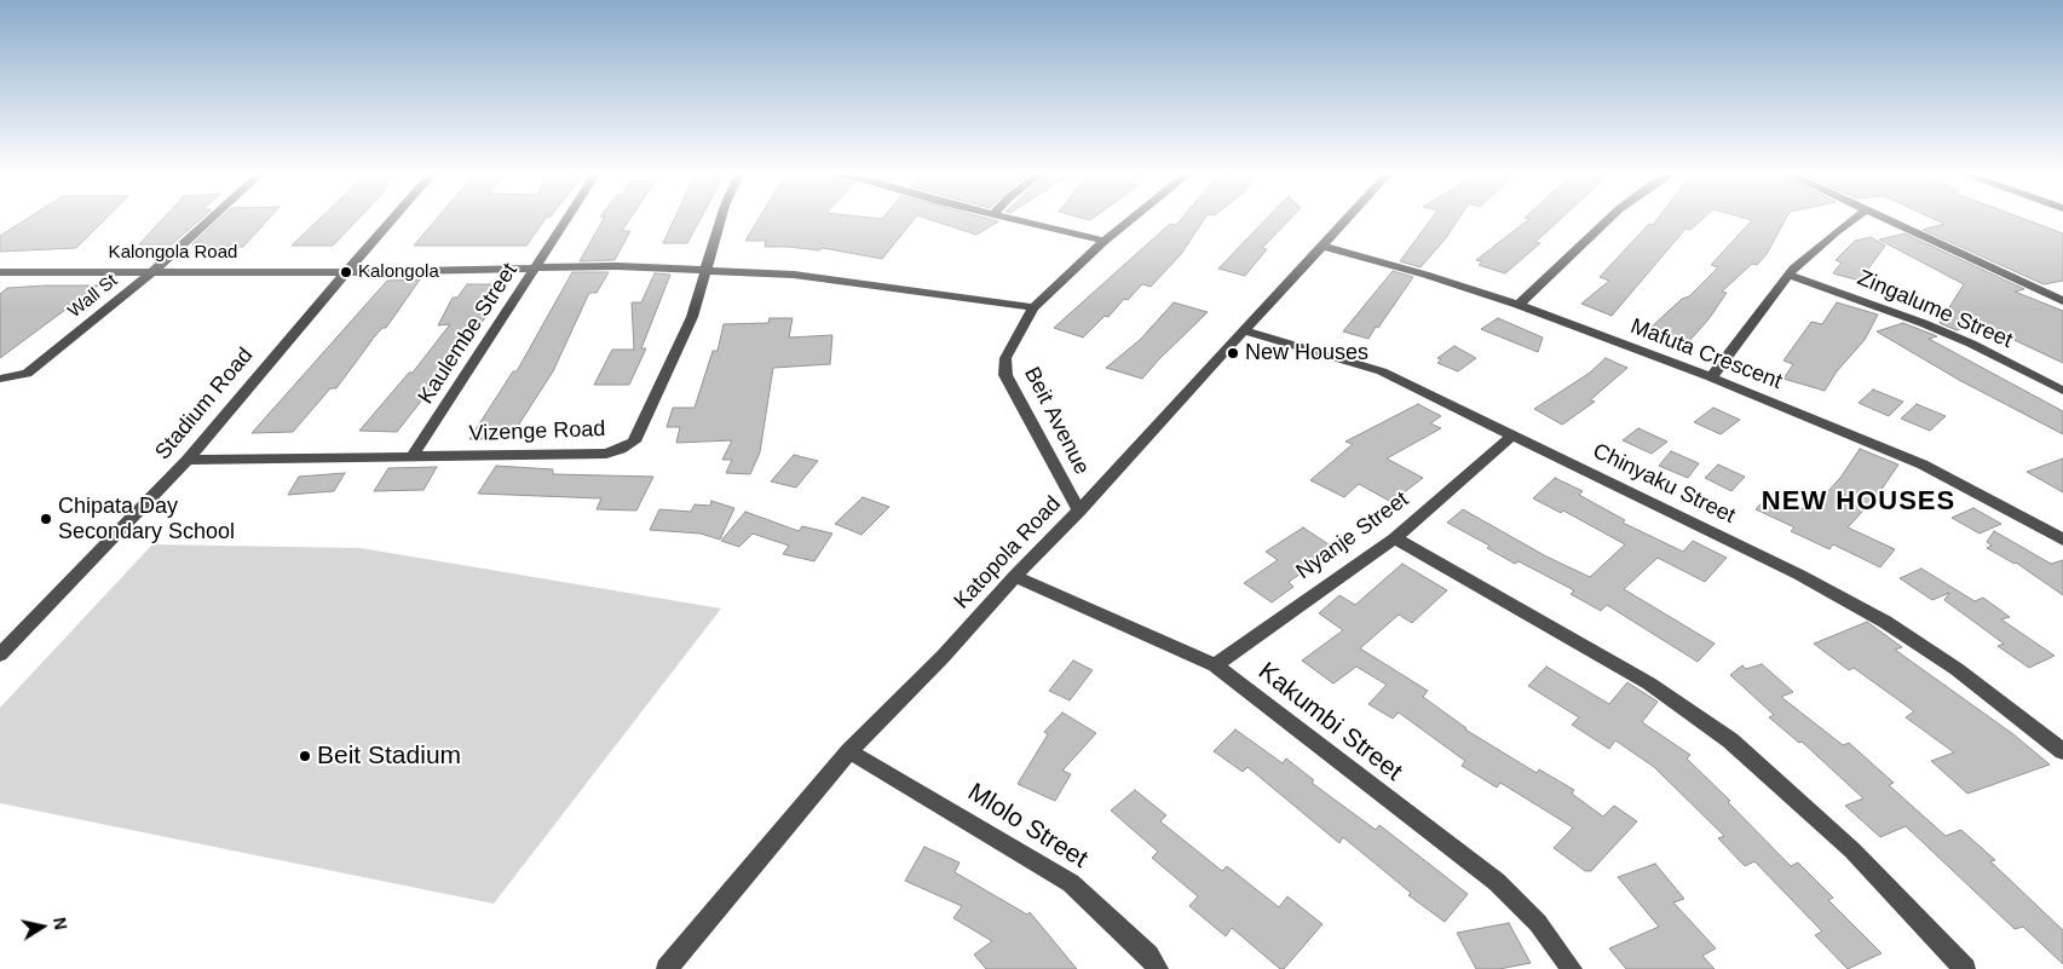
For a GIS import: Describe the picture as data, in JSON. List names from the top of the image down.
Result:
{
  "streets": {
    "street": [
      "Kalongola Road",
      "Wall St",
      "Zingalume Street",
      "Kaulembe Street",
      "Mafuta Crescent",
      "Stadium Road",
      "Beit Avenue",
      "Vizenge Road",
      "Chinyaku Street",
      "Nyanje Street",
      "Katopola Road",
      "Kakumbi Street",
      "Mlolo Street"
    ]
  },
  "crossings": [
    ["Kalongola Road", "Wall St"],
    ["Kalongola Road", "Kaulembe Street"],
    ["Kalongola Road", "Stadium Road"],
    ["Kalongola Road", "Beit Avenue"],
    ["Kalongola Road", "Vizenge Road"],
    ["Kaulembe Street", "Vizenge Road"],
    ["Mafuta Crescent", "Katopola Road"],
    ["Stadium Road", "Vizenge Road"],
    ["Beit Avenue", "Katopola Road"],
    ["Chinyaku Street", "Nyanje Street"],
    ["Chinyaku Street", "Katopola Road"],
    ["Nyanje Street", "Kakumbi Street"],
    ["Katopola Road", "Kakumbi Street"],
    ["Katopola Road", "Mlolo Street"]
  ],
  "districts": ["NEW HOUSES"],
  "places": [
    "Kalongola",
    "New Houses",
    "Chipata Day Secondary School",
    "Beit Stadium"
  ],
  "north": "right"
}
